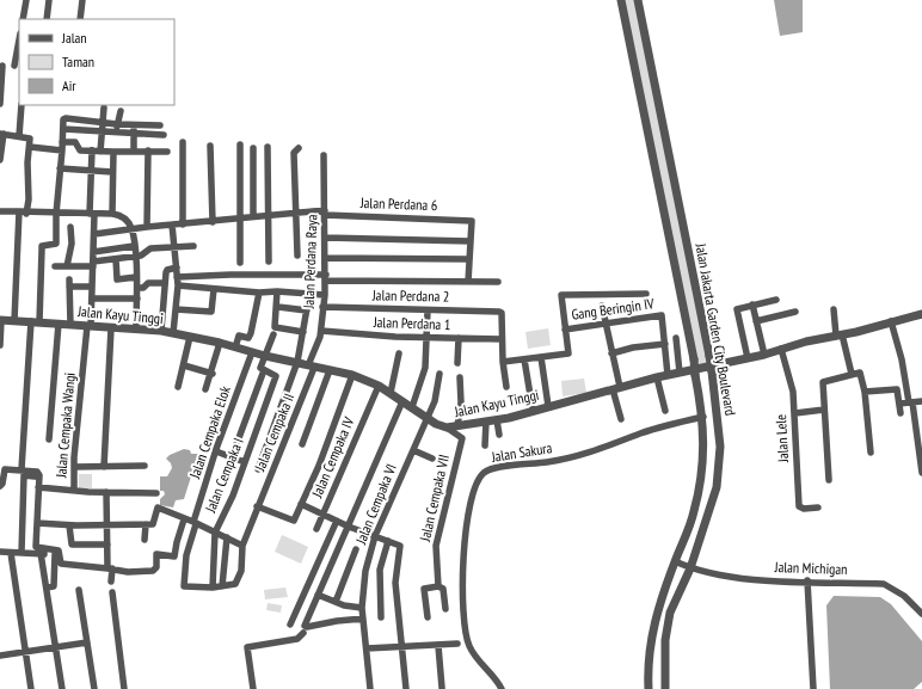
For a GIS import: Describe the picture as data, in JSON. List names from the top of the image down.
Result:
{
  "streets": {
    "street": [
      "Jalan Perdana 6",
      "Jalan Perdana Raya",
      "Jalan Perdana 2",
      "Gang Beringin IV",
      "Jalan Kayu Tinggi",
      "Jalan Perdana 1",
      "Jalan Jakarta Garden City Boulevard",
      "Jalan Cempaka Wangi",
      "Jalan Cempaka Elok",
      "Jalan Cempaka II",
      "Jalan Lele",
      "Jalan Sakura",
      "Jalan Cempaka IV",
      "Jalan Cempaka I",
      "Jalan Cempaka VII",
      "Jalan Cempaka VI",
      "Jalan Michigan"
    ]
  },
  "crossings": [
    ["Jalan Perdana 6", "Jalan Perdana Raya"],
    ["Jalan Perdana 6", "Jalan Cempaka Wangi"],
    ["Jalan Perdana Raya", "Jalan Perdana 2"],
    ["Jalan Perdana Raya", "Jalan Kayu Tinggi"],
    ["Jalan Perdana Raya", "Jalan Perdana 1"],
    ["Jalan Perdana Raya", "Jalan Cempaka II"],
    ["Jalan Perdana 2", "Jalan Perdana 1"],
    ["Gang Beringin IV", "Jalan Kayu Tinggi"],
    ["Jalan Kayu Tinggi", "Jalan Cempaka Wangi"],
    ["Jalan Kayu Tinggi", "Jalan Cempaka Elok"],
    ["Jalan Kayu Tinggi", "Jalan Cempaka II"],
    ["Jalan Kayu Tinggi", "Jalan Lele"],
    ["Jalan Kayu Tinggi", "Jalan Cempaka IV"],
    ["Jalan Kayu Tinggi", "Jalan Cempaka VII"],
    ["Jalan Kayu Tinggi", "Jalan Cempaka VI"],
    ["Jalan Jakarta Garden City Boulevard", "Jalan Sakura"],
    ["Jalan Jakarta Garden City Boulevard", "Jalan Michigan"],
    ["Jalan Cempaka Elok", "Jalan Cempaka II"],
    ["Jalan Cempaka Elok", "Jalan Cempaka I"],
    ["Jalan Cempaka II", "Jalan Cempaka I"],
    ["Jalan Cempaka IV", "Jalan Cempaka VI"]
  ],
  "legend": ["Jalan", "Taman", "Air"]
}
